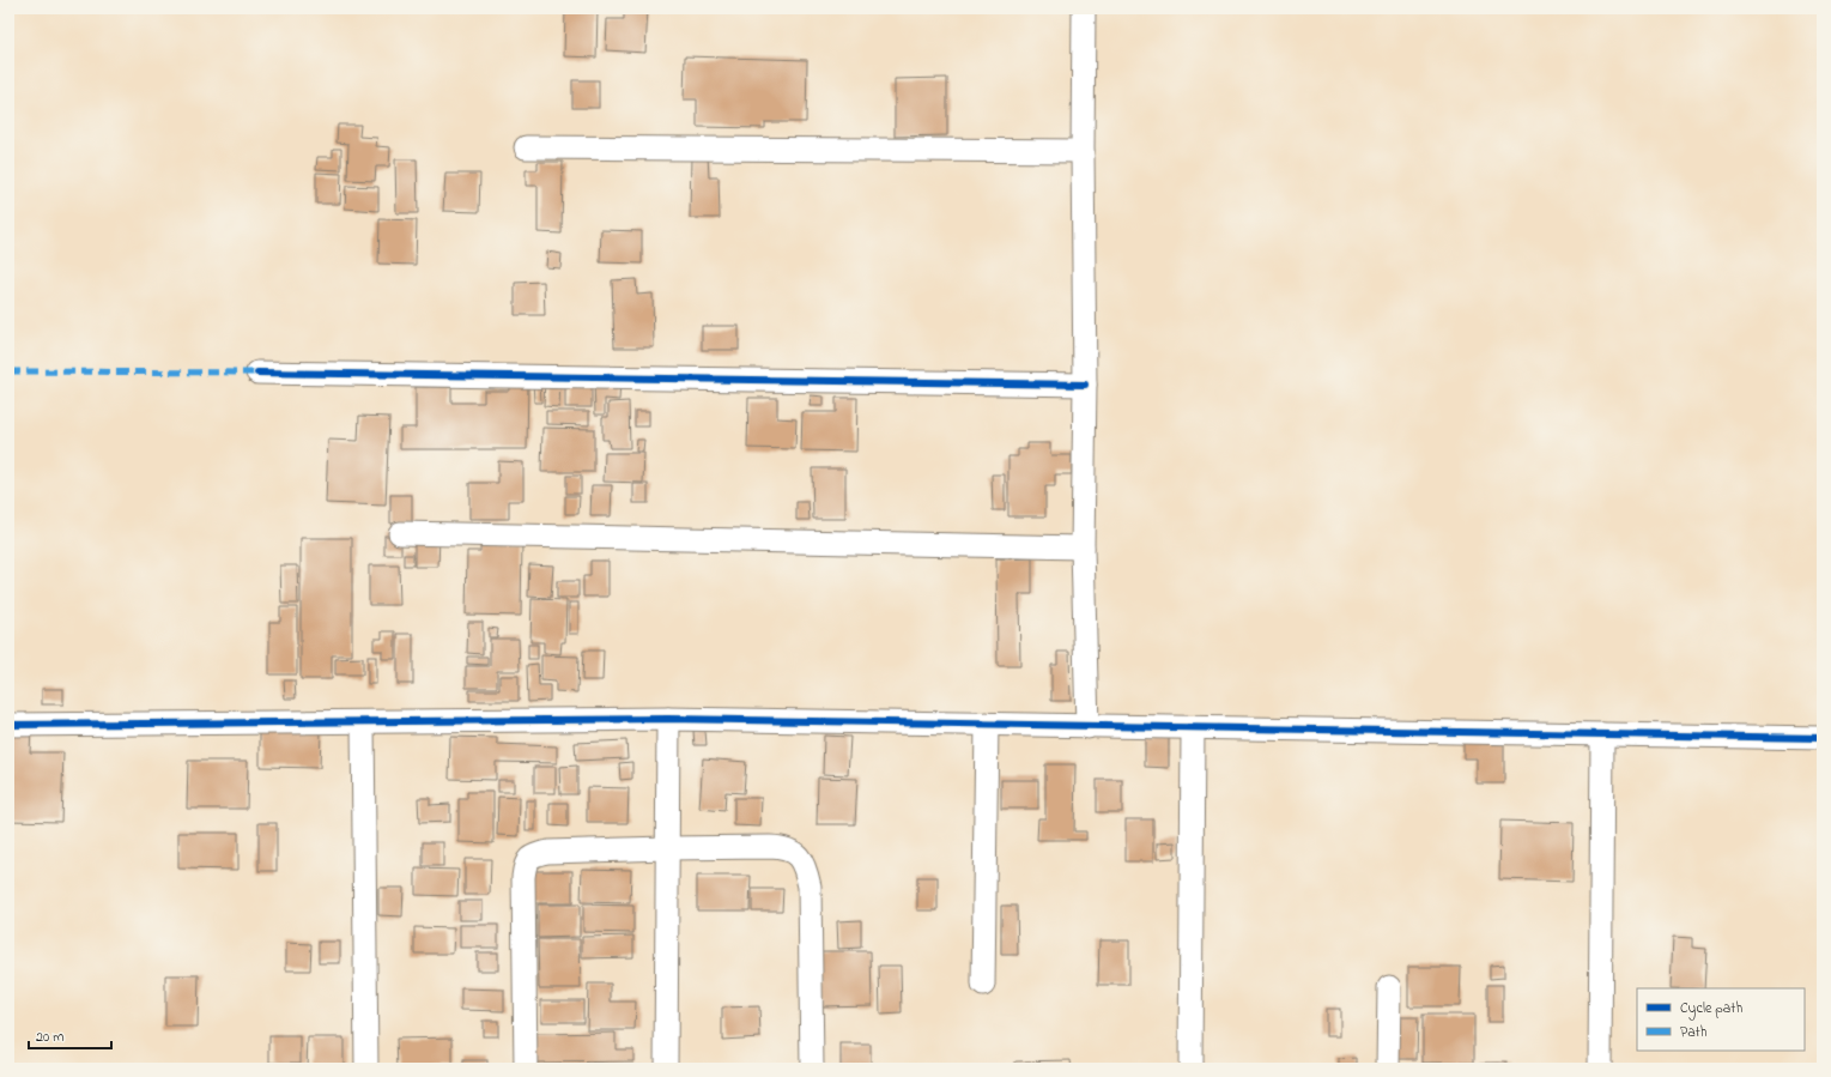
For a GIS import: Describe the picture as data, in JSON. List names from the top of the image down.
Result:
{
  "legend": ["Cycle path", "Path"],
  "scale_bar": "20 m"
}
